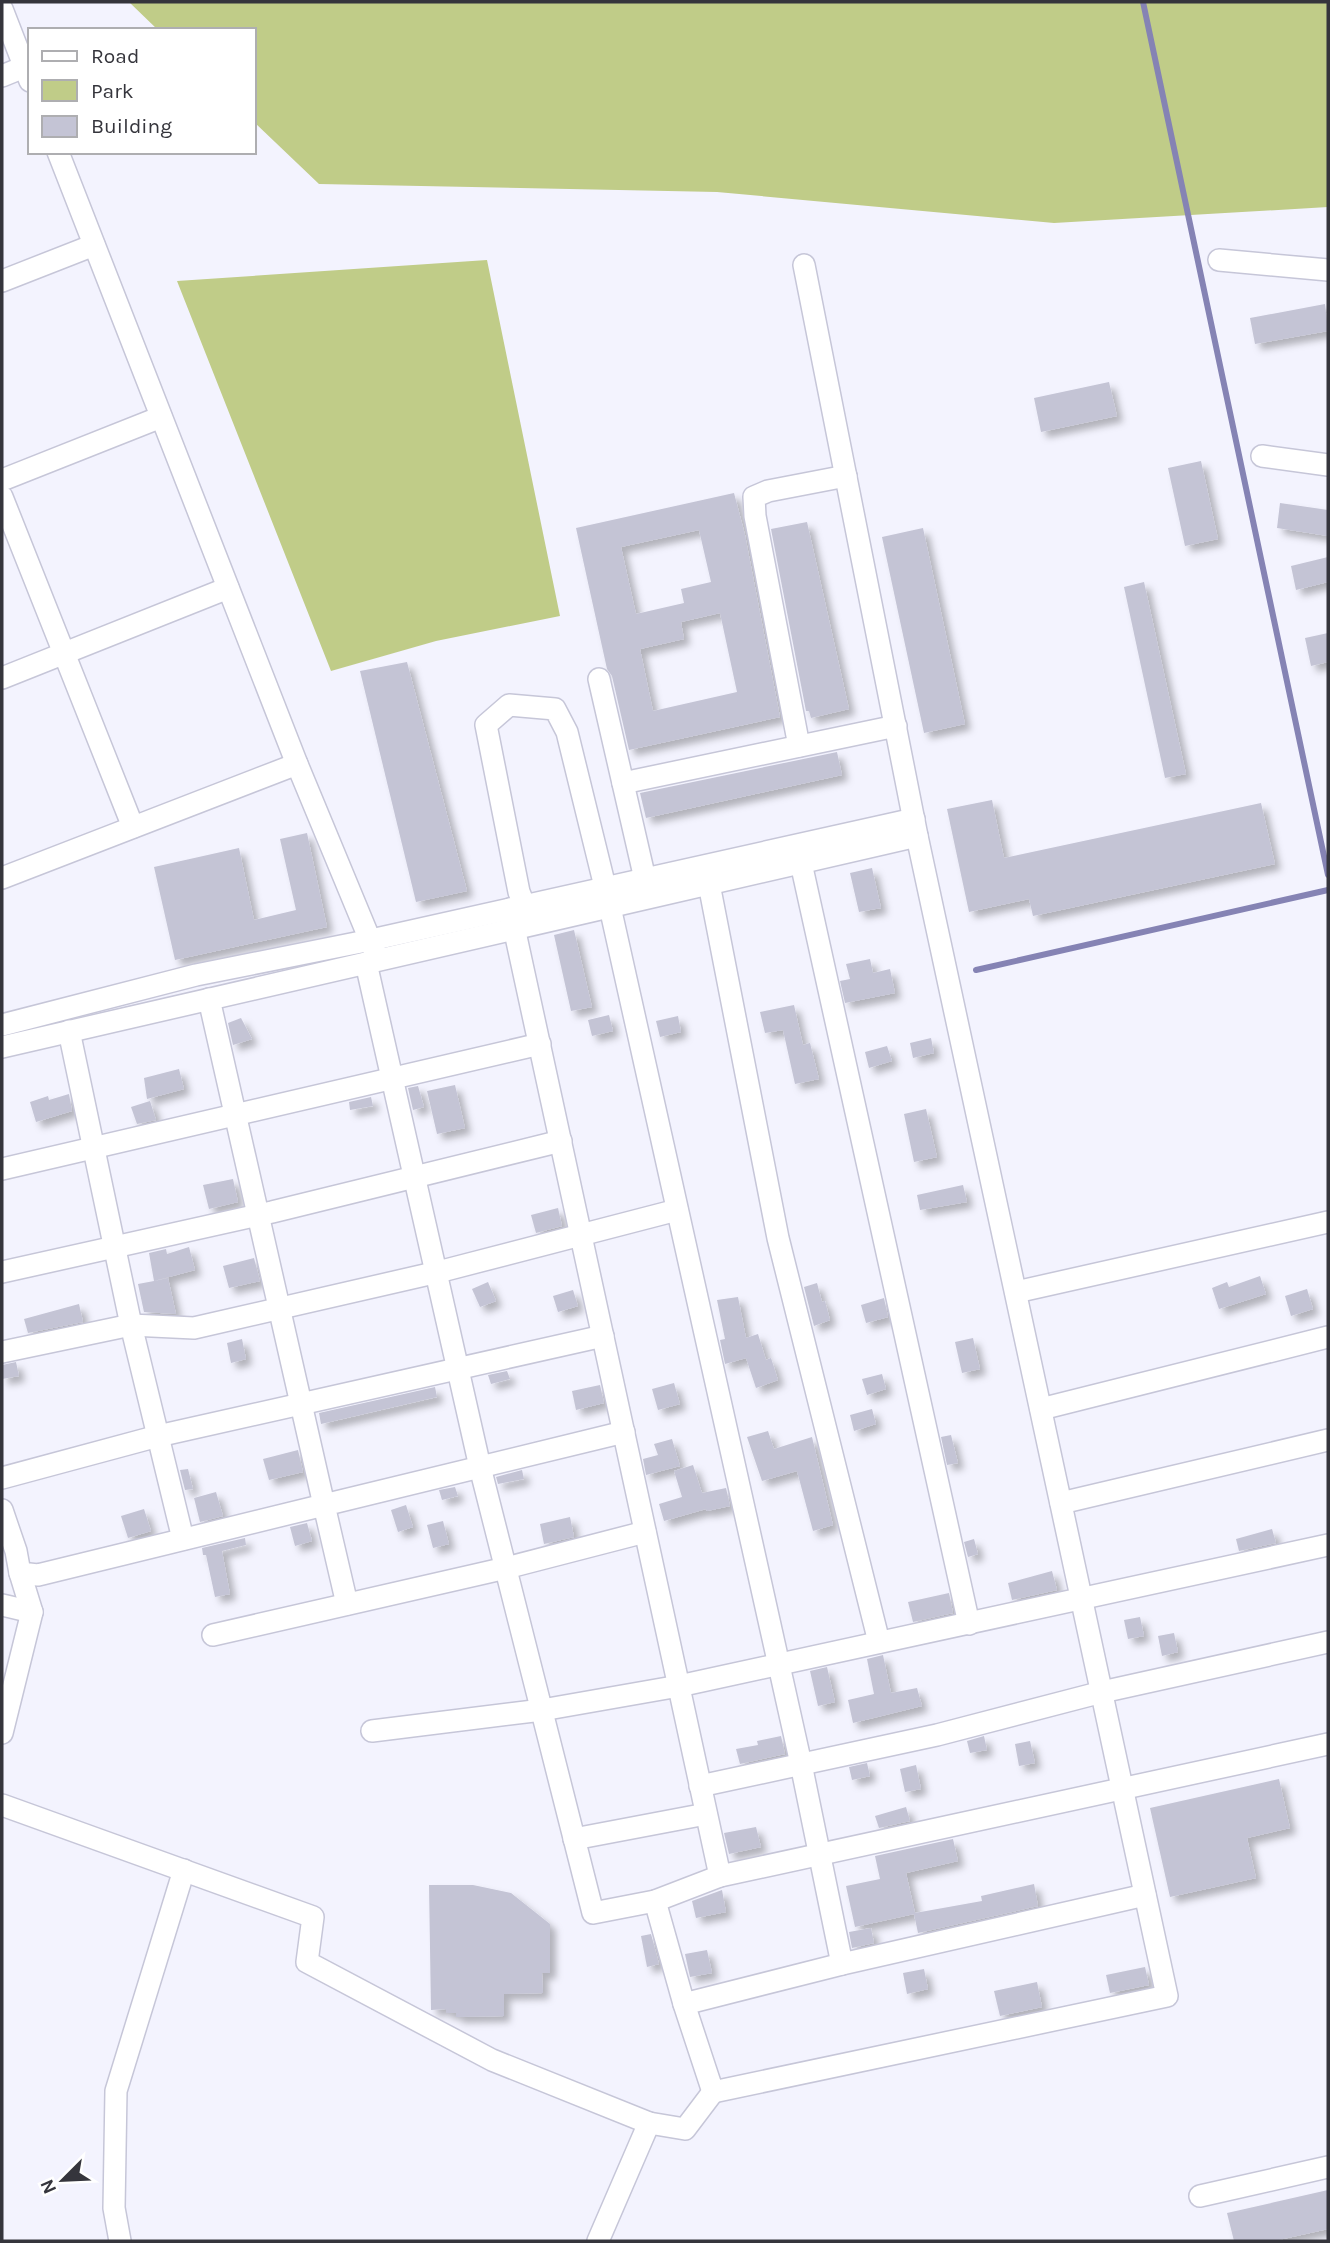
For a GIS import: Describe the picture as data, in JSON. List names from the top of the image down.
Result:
{
  "legend": ["Road", "Park", "Building"],
  "north": "bottom left"
}
